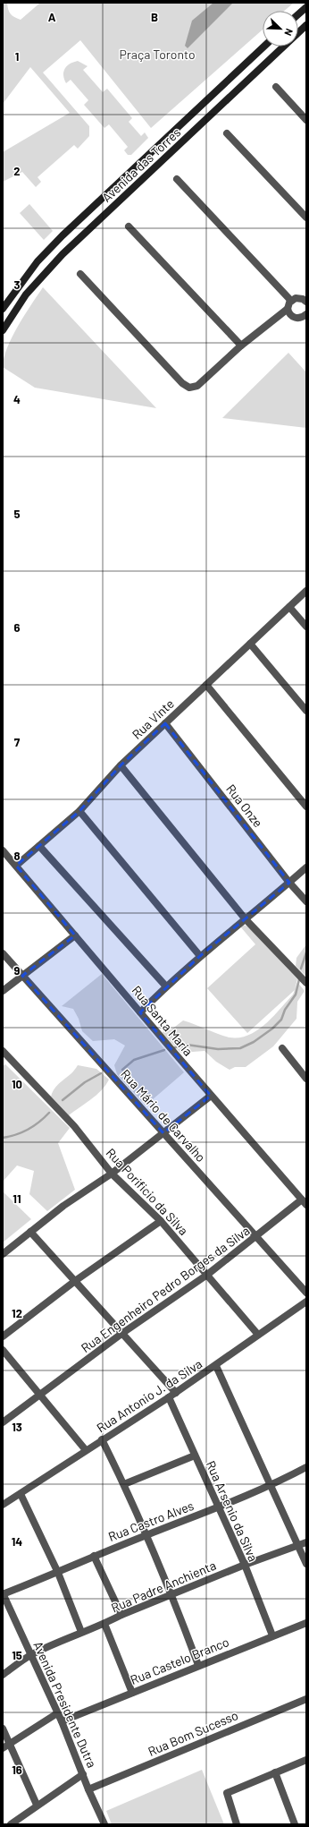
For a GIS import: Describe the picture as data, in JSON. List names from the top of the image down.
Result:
{
  "streets": {
    "main road": ["Avenida das Torres"],
    "street": [
      "Rua Vinte",
      "Rua Onze",
      "Rua Santa Maria",
      "Rua Mário de Carvalho",
      "Rua Porificio da Silva",
      "Rua Engenheiro Pedro Borges da Silva",
      "Rua Antonio J. da Silva",
      "Rua Arsenio da Silva",
      "Rua Castro Alves",
      "Rua Padre Anchienta",
      "Rua Castelo Branco",
      "Avenida Presidente Dutra",
      "Rua Bom Sucesso"
    ]
  },
  "crossings": [
    ["Rua Vinte", "Rua Onze"],
    ["Rua Vinte", "Rua Santa Maria"],
    ["Rua Santa Maria", "Rua Engenheiro Pedro Borges da Silva"],
    ["Rua Mário de Carvalho", "Rua Engenheiro Pedro Borges da Silva"],
    ["Rua Porificio da Silva", "Rua Engenheiro Pedro Borges da Silva"],
    ["Rua Porificio da Silva", "Rua Antonio J. da Silva"],
    ["Rua Antonio J. da Silva", "Rua Arsenio da Silva"],
    ["Rua Arsenio da Silva", "Rua Castro Alves"],
    ["Rua Arsenio da Silva", "Rua Padre Anchienta"],
    ["Rua Arsenio da Silva", "Rua Castelo Branco"],
    ["Rua Castro Alves", "Avenida Presidente Dutra"],
    ["Rua Padre Anchienta", "Avenida Presidente Dutra"],
    ["Rua Castelo Branco", "Avenida Presidente Dutra"],
    ["Avenida Presidente Dutra", "Rua Bom Sucesso"]
  ],
  "parks": ["Praça Toronto"],
  "north": "bottom right",
  "grid": {
    "columns": ["A", "B"],
    "rows": [
      "1",
      "2",
      "3",
      "4",
      "5",
      "6",
      "7",
      "8",
      "9",
      "10",
      "11",
      "12",
      "13",
      "14",
      "15",
      "16"
    ]
  }
}
